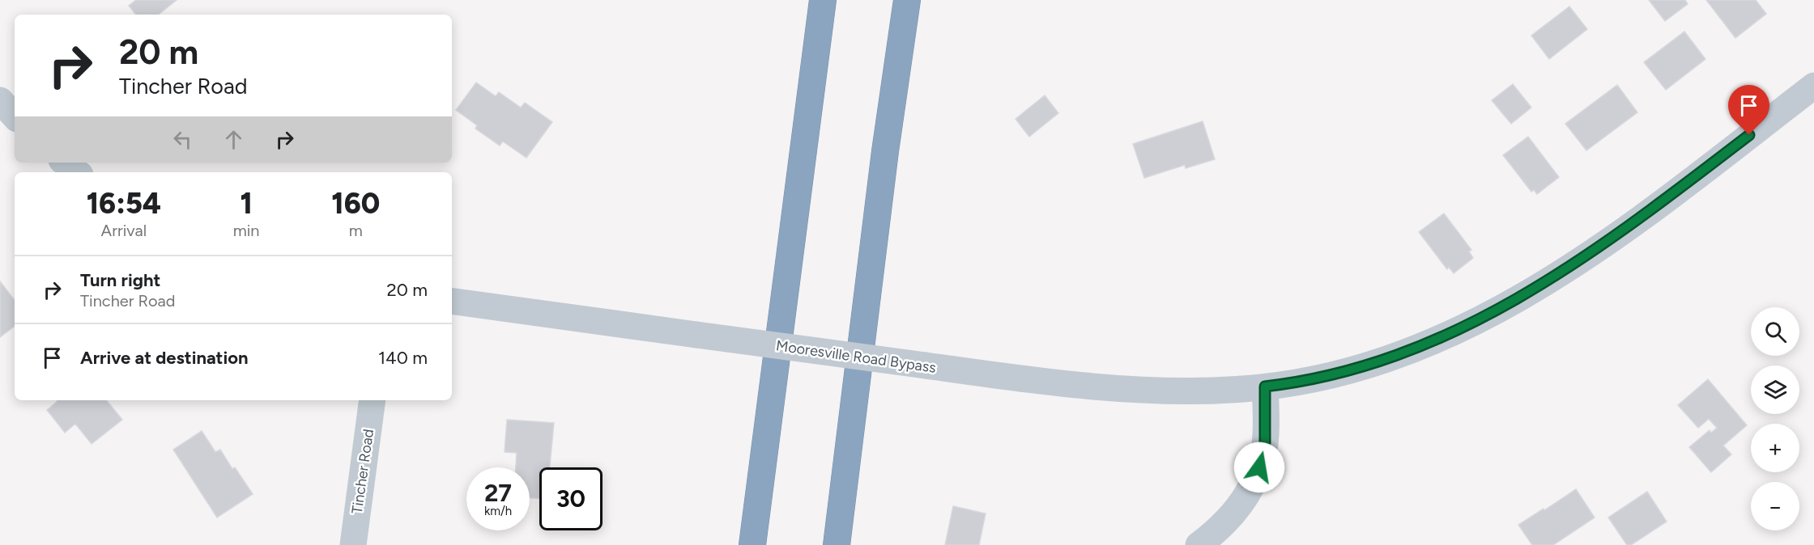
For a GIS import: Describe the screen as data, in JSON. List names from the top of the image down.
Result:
{
  "streets": {
    "street": ["Mooresville Road Bypass", "Tincher Road"]
  },
  "page": {
    "turn": ["20 m", "Tincher Road"],
    "eta": [
      "16:54",
      "Arrival",
      "1",
      "min",
      "160",
      "m"
    ],
    "list": [
      {
        "name": "Turn right",
        "note": "Tincher Road",
        "value": "20 m"
      },
      {
        "name": "Arrive at destination",
        "value": "140 m"
      }
    ],
    "map_buttons": ["+", "−"],
    "speed": "27 km/h",
    "limit": "30"
  }
}
